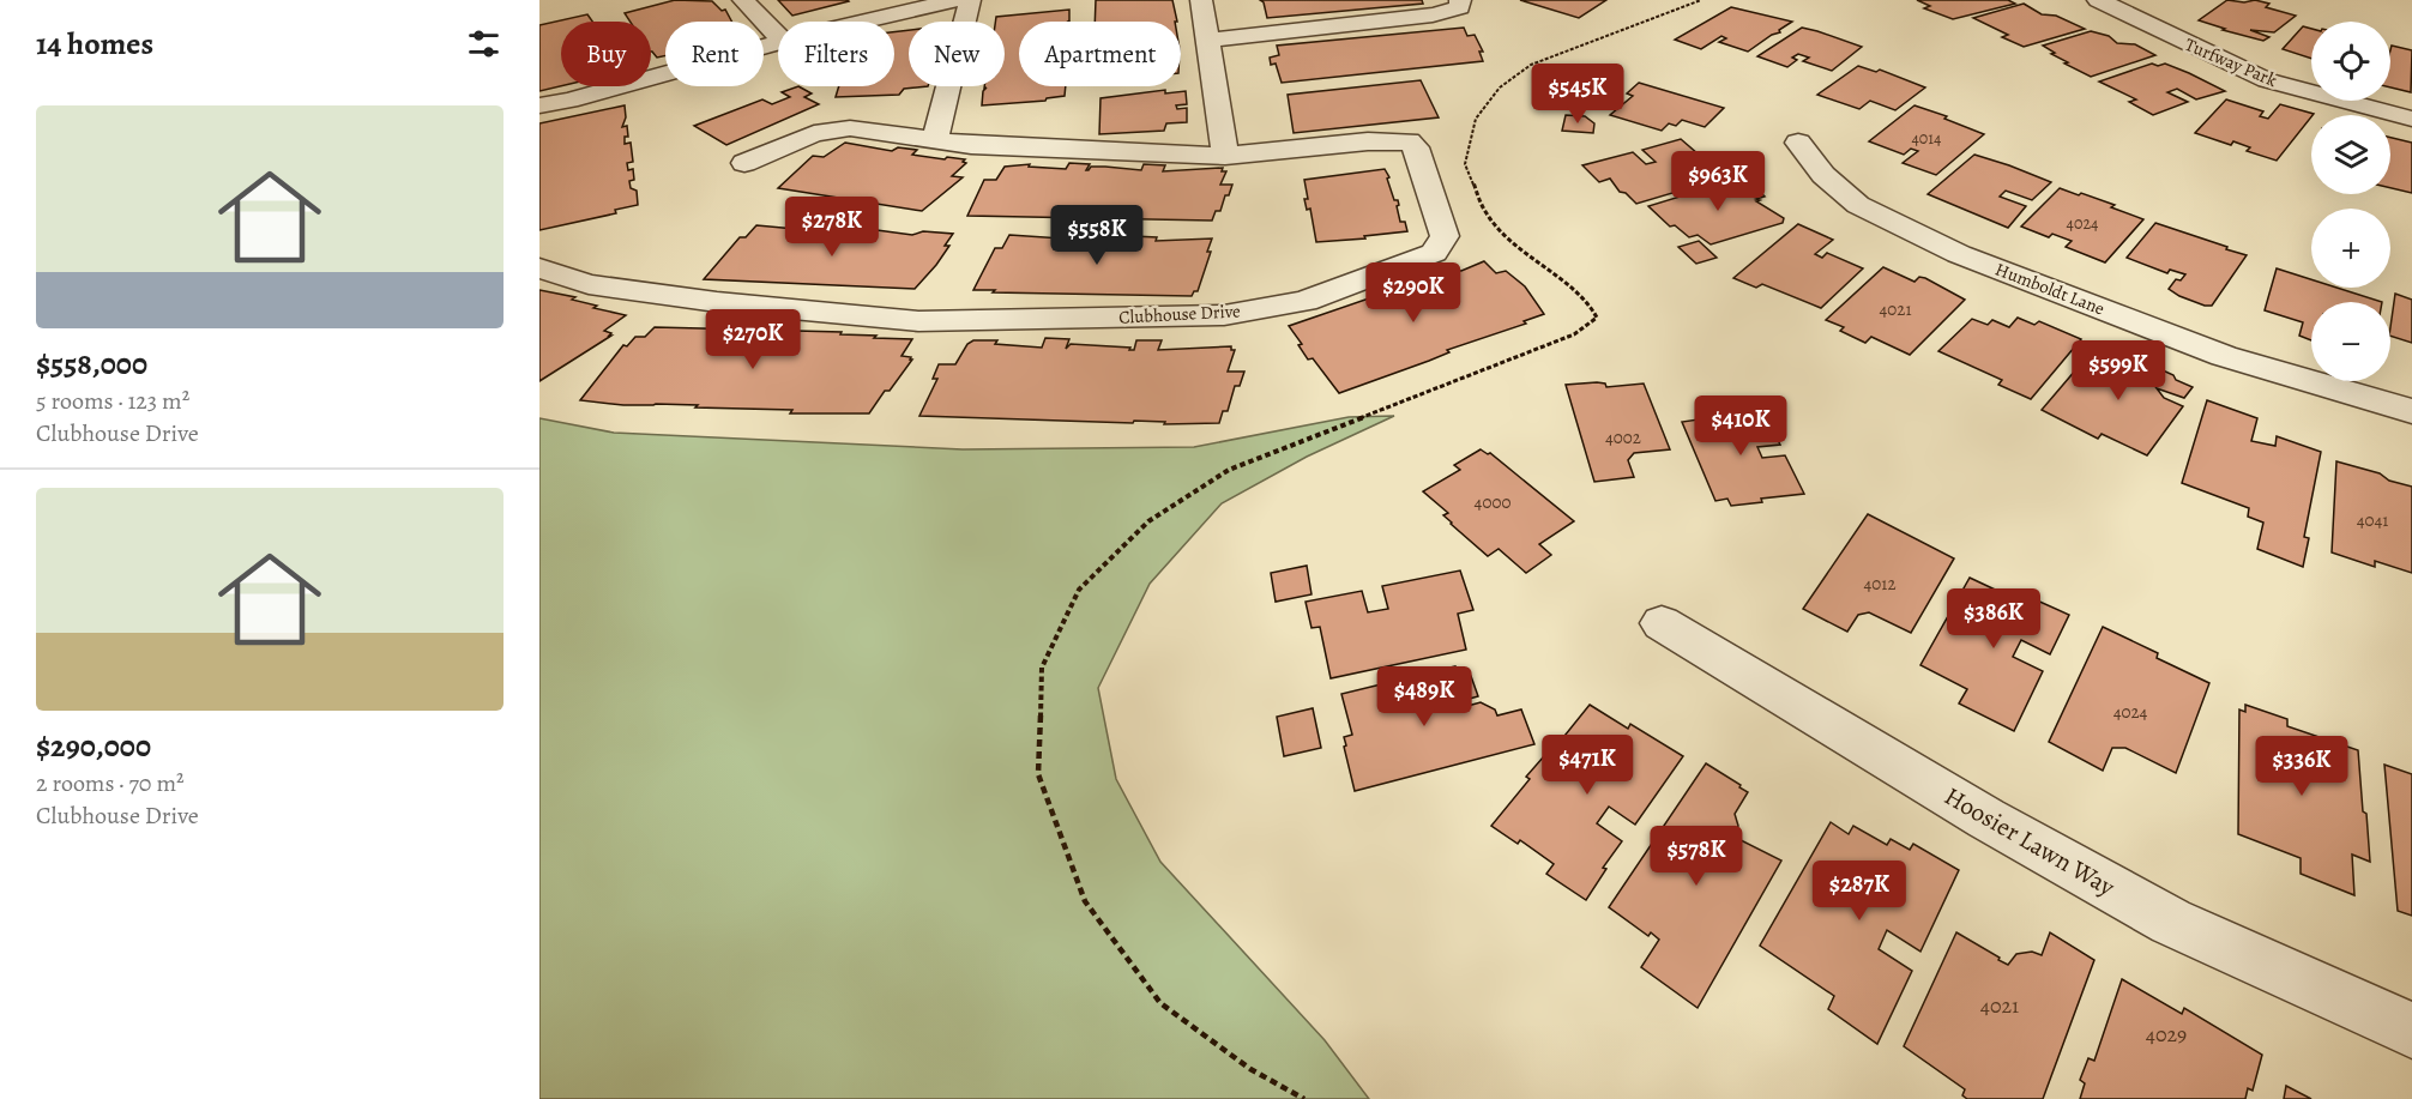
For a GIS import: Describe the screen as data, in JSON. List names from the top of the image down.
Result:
{
  "streets": {
    "street": [
      "Turfway Park",
      "Humboldt Lane",
      "Clubhouse Drive",
      "Hoosier Lawn Way"
    ]
  },
  "house_numbers": [
    "4014",
    "4024",
    "4021",
    "4002",
    "4000",
    "4041",
    "4012",
    "4024",
    "4021",
    "4029"
  ],
  "page": {
    "heading": "14 homes",
    "map_buttons": ["+", "−"],
    "chip": [
      "Buy",
      "Rent",
      "Filters",
      "New",
      "Apartment"
    ],
    "price": [
      "$545K",
      "$963K",
      "$278K",
      "$558K",
      "$290K",
      "$270K",
      "$599K",
      "$410K",
      "$386K",
      "$489K",
      "$471K",
      "$336K",
      "$578K",
      "$287K"
    ],
    "list": [
      {
        "name": "$558,000",
        "note": "5 rooms · 123 m² · Clubhouse Drive"
      },
      {
        "name": "$290,000",
        "note": "2 rooms · 70 m² · Clubhouse Drive"
      }
    ]
  }
}
